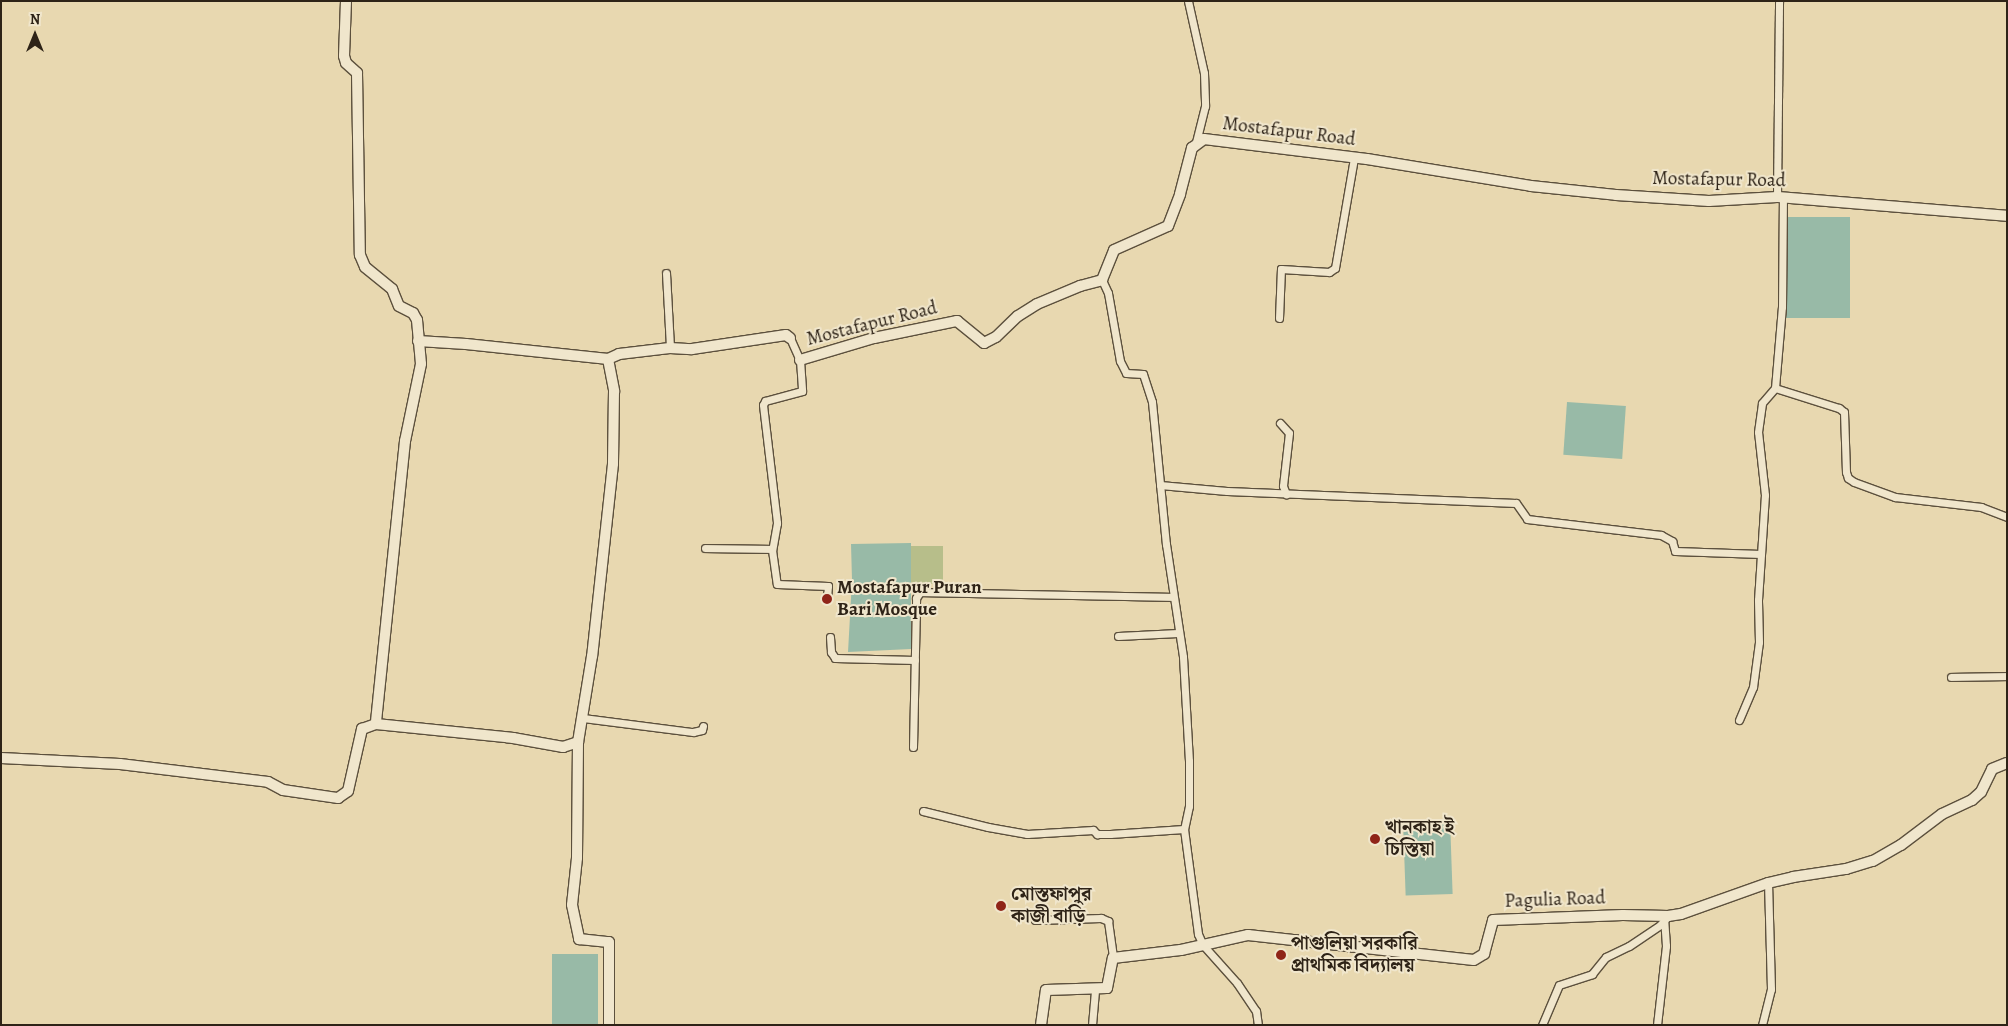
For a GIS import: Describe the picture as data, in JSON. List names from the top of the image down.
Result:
{
  "streets": {
    "street": ["Mostafapur Road", "Pagulia Road"]
  },
  "places": [
    "Mostafapur Puran Bari Mosque",
    "খানকাহ ই চিস্তিয়া",
    "মোস্তফাপুর কাজী বাড়ি",
    "পাগুলিয়া সরকারি প্রাথমিক বিদ্যালয়"
  ],
  "north": "top"
}
